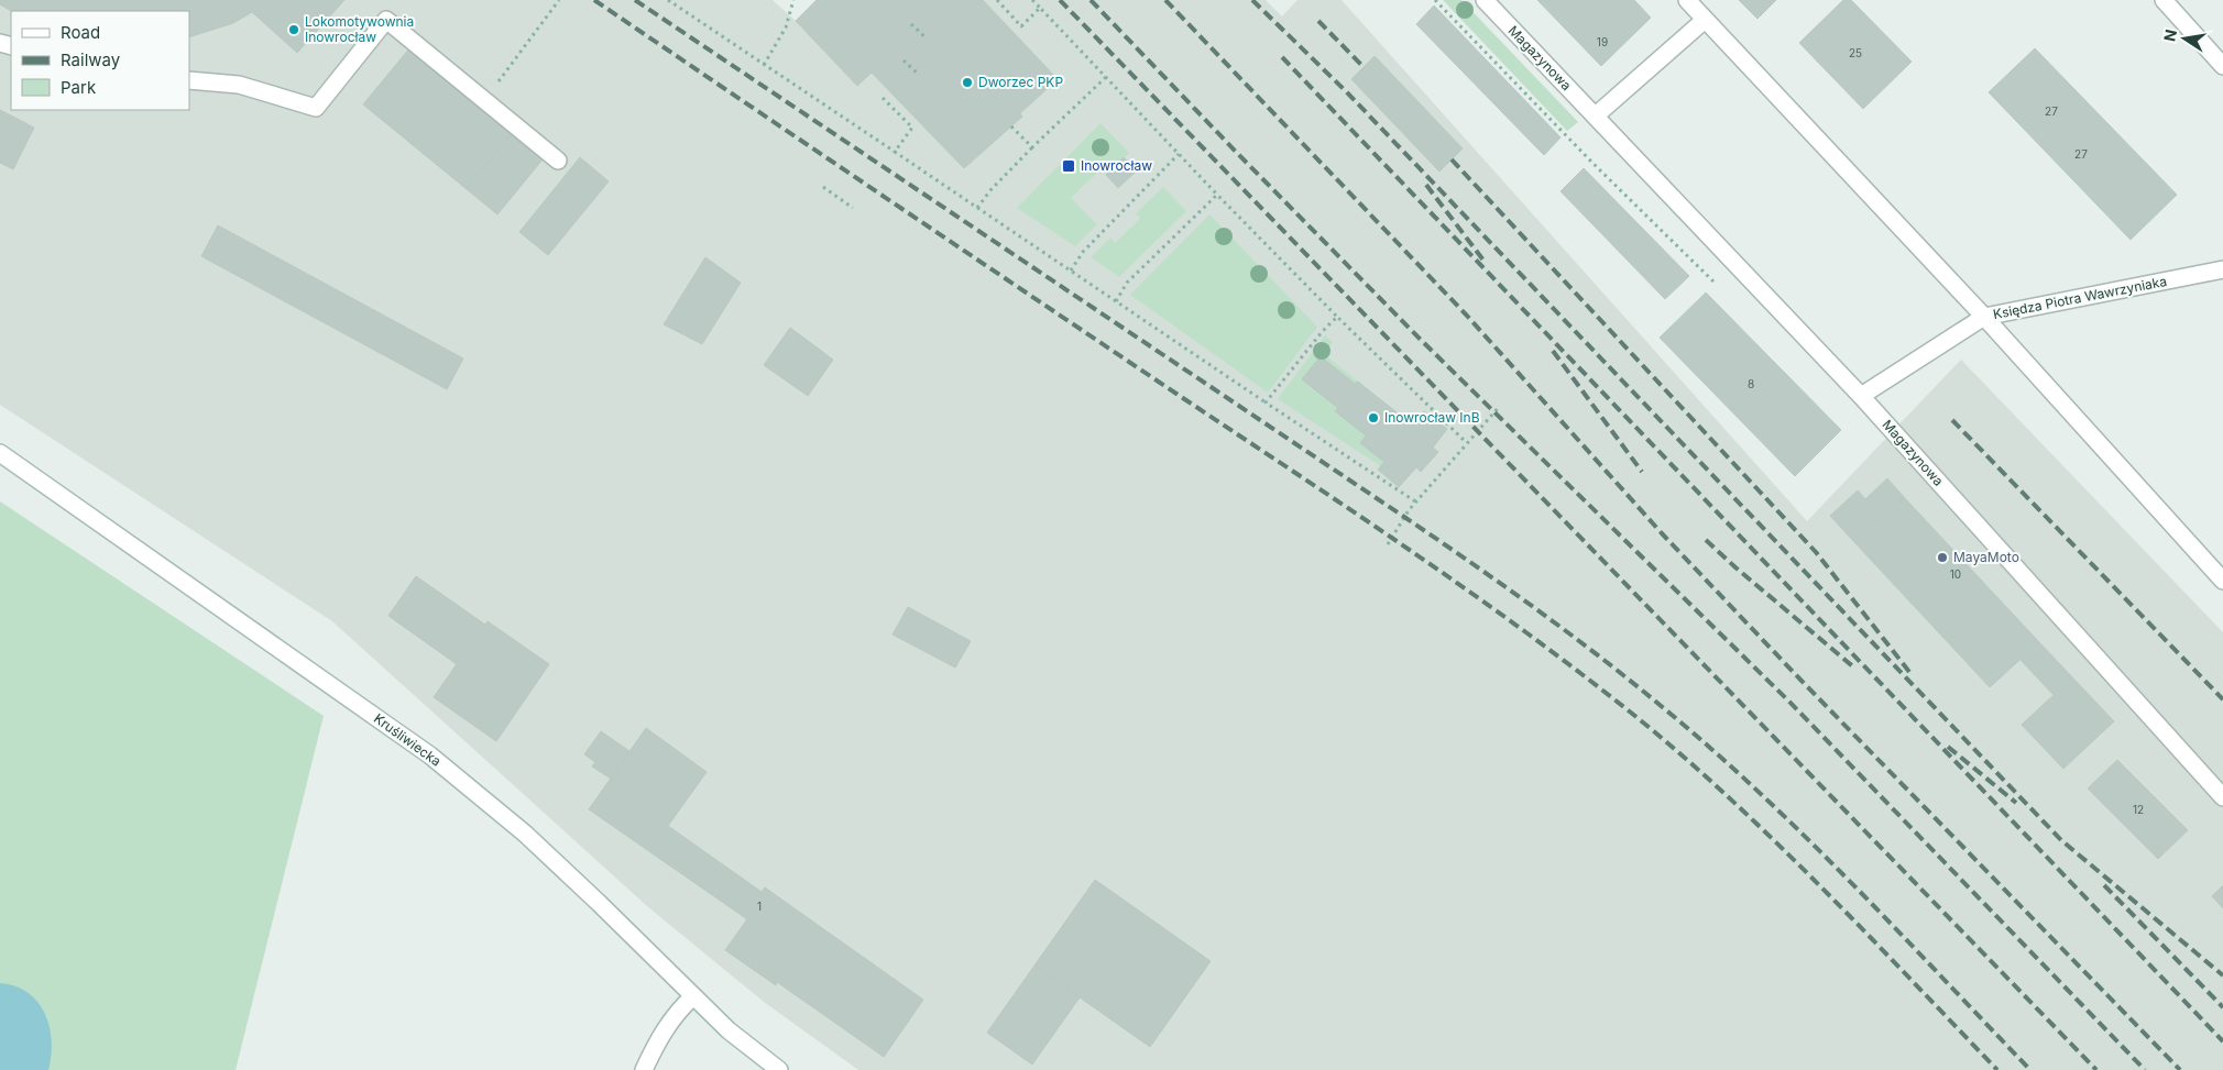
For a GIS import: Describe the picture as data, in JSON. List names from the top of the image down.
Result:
{
  "streets": {
    "street": ["Magazynowa", "Księdza Piotra Wawrzyniaka", "Kruśliwiecka"]
  },
  "crossings": [
    ["Magazynowa", "Księdza Piotra Wawrzyniaka"]
  ],
  "places": {
    "other": [
      "Lokomotywownia Inowrocław",
      "Dworzec PKP",
      "Inowrocław InB",
      "MayaMoto"
    ],
    "transit": ["Inowrocław"]
  },
  "house_numbers": [
    "19",
    "25",
    "27",
    "27",
    "8",
    "10",
    "12",
    "1"
  ],
  "legend": ["Road", "Railway", "Park"],
  "north": "left"
}
